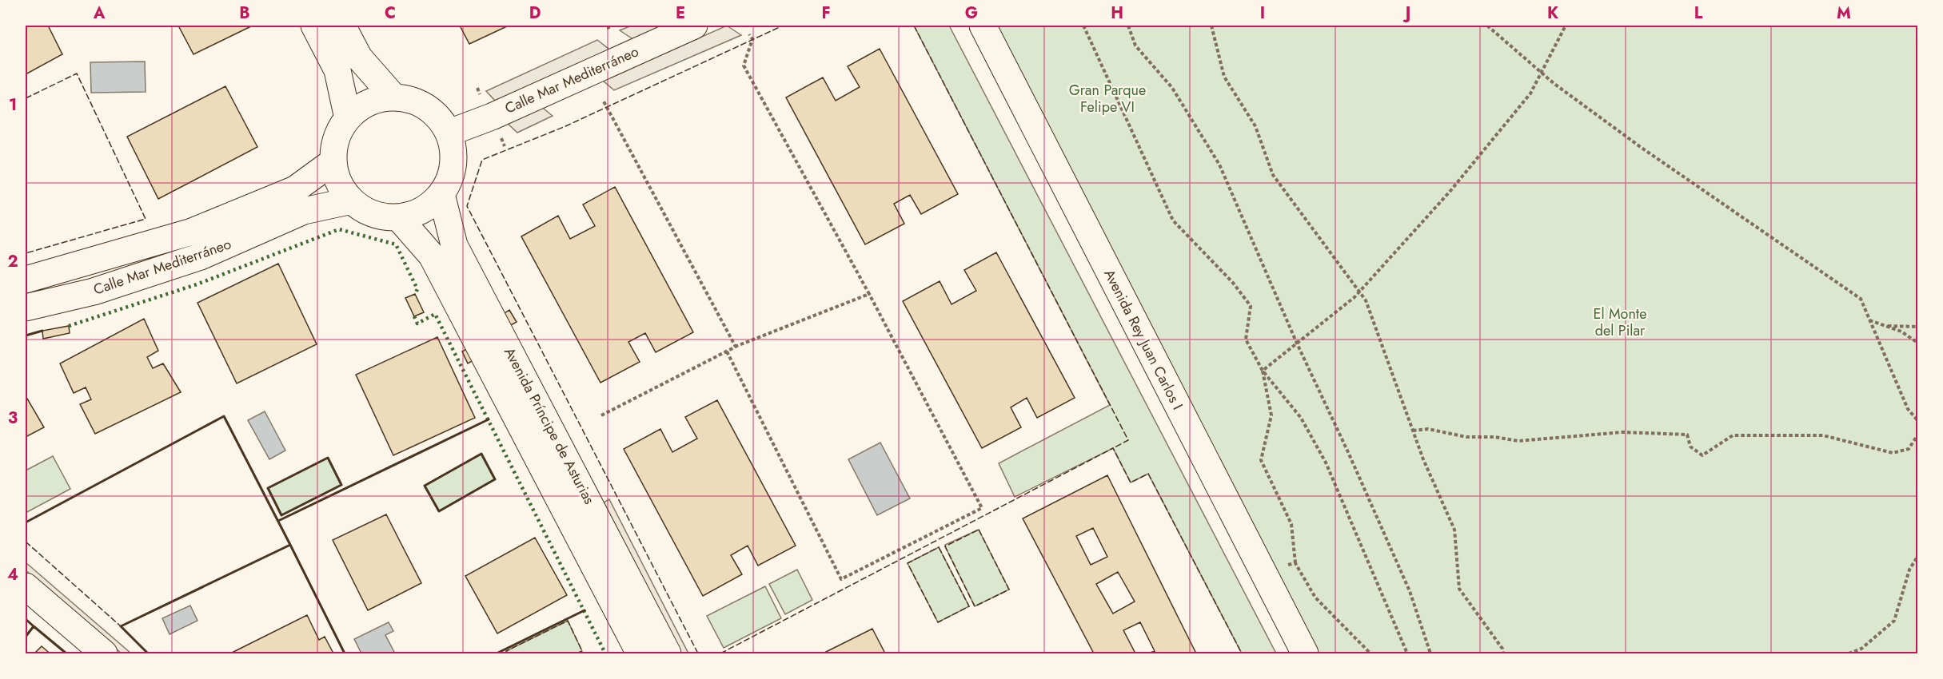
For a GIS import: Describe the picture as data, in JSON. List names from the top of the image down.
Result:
{
  "streets": {
    "street": ["Calle Mar Mediterráneo", "Avenida Rey Juan Carlos I", "Avenida Príncipe de Asturias"]
  },
  "crossings": [
    ["Calle Mar Mediterráneo", "Avenida Príncipe de Asturias"]
  ],
  "parks": ["Gran Parque Felipe VI", "El Monte del Pilar"],
  "grid": {
    "columns": [
      "A",
      "B",
      "C",
      "D",
      "E",
      "F",
      "G",
      "H",
      "I",
      "J",
      "K",
      "L",
      "M"
    ],
    "rows": [
      "1",
      "2",
      "3",
      "4"
    ]
  }
}
